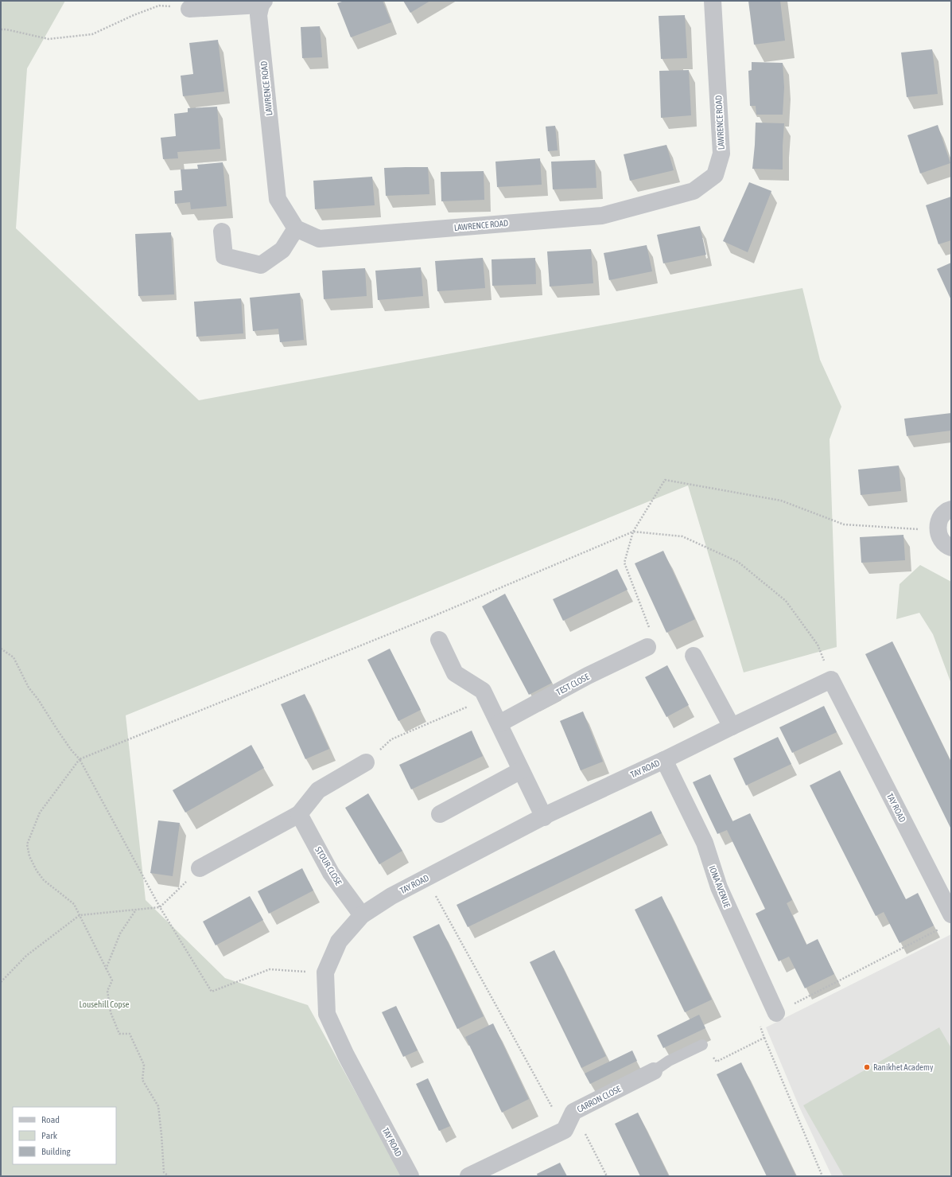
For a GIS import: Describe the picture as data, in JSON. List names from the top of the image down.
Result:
{
  "streets": {
    "street": [
      "LAWRENCE ROAD",
      "TEST CLOSE",
      "TAY ROAD",
      "STOUR CLOSE",
      "IONA AVENUE",
      "CARRON CLOSE"
    ]
  },
  "crossings": [
    ["TAY ROAD", "STOUR CLOSE"],
    ["TAY ROAD", "IONA AVENUE"]
  ],
  "parks": ["Lousehill Copse"],
  "places": ["Ranikhet Academy"],
  "legend": ["Road", "Park", "Building"]
}
